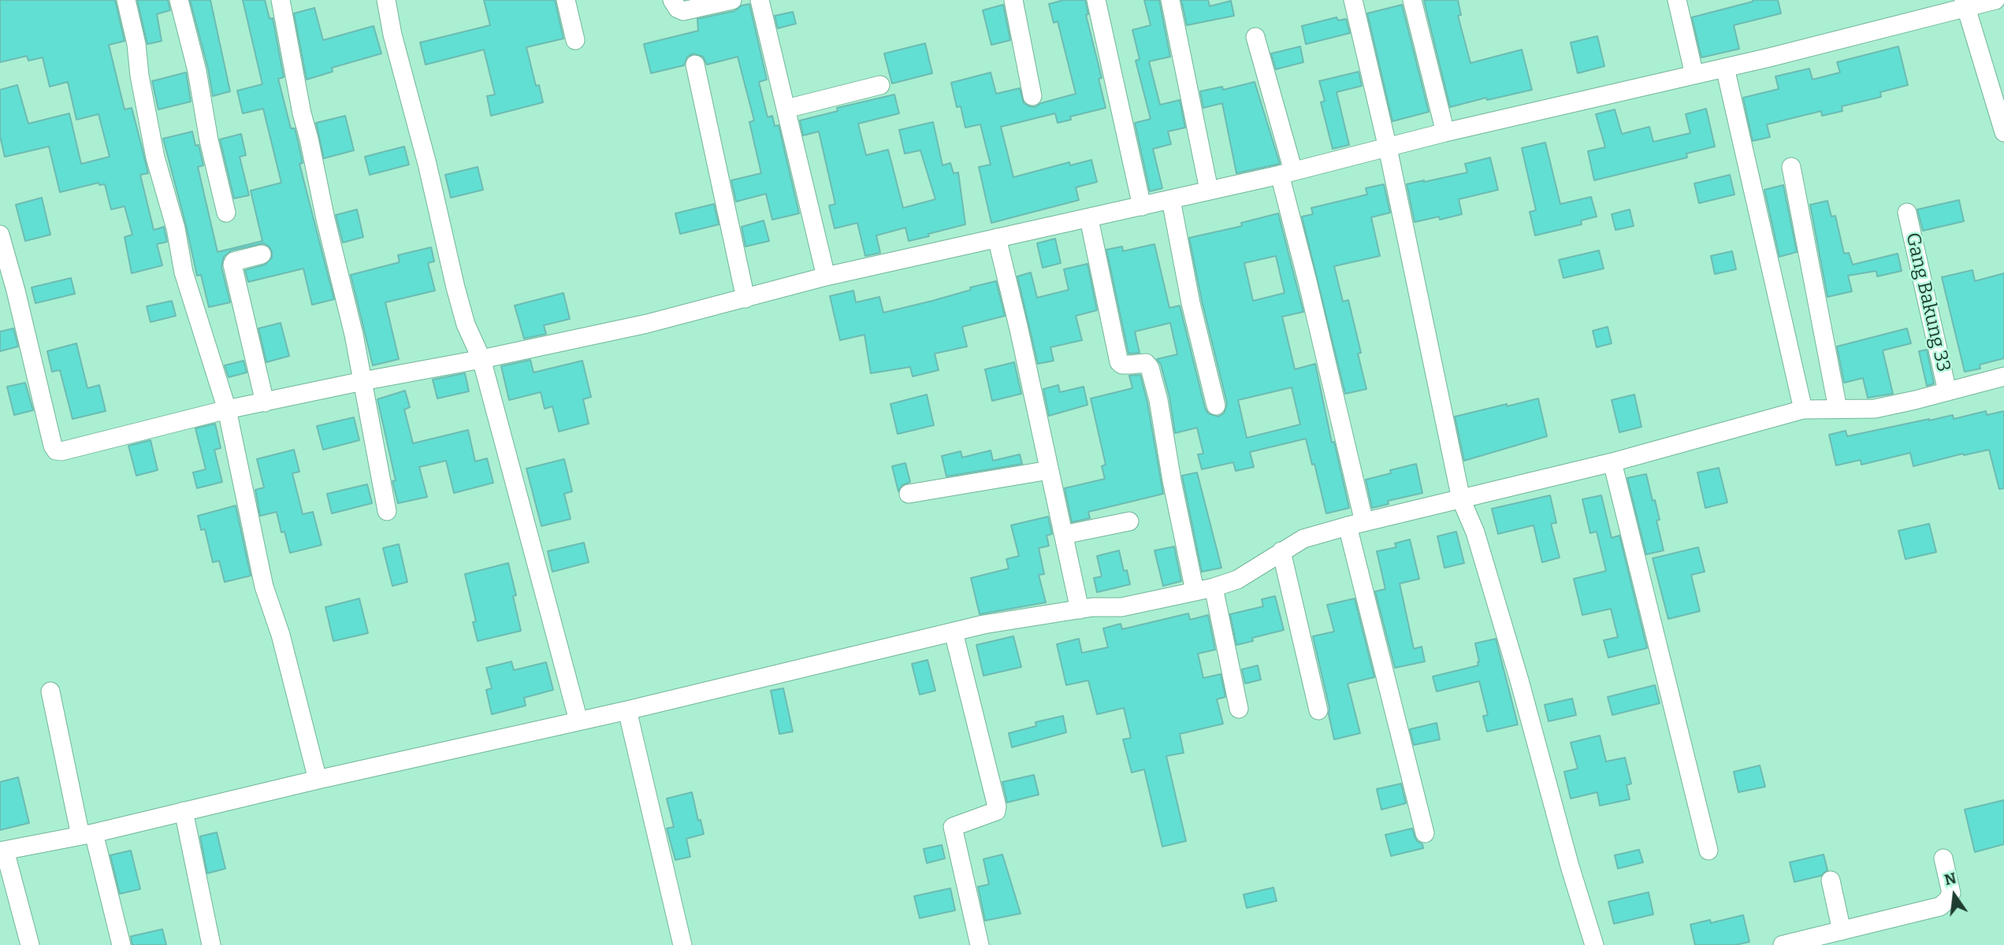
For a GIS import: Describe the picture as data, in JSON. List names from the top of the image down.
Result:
{
  "streets": {
    "street": ["Gang Bakung 33"]
  },
  "north": "top"
}
